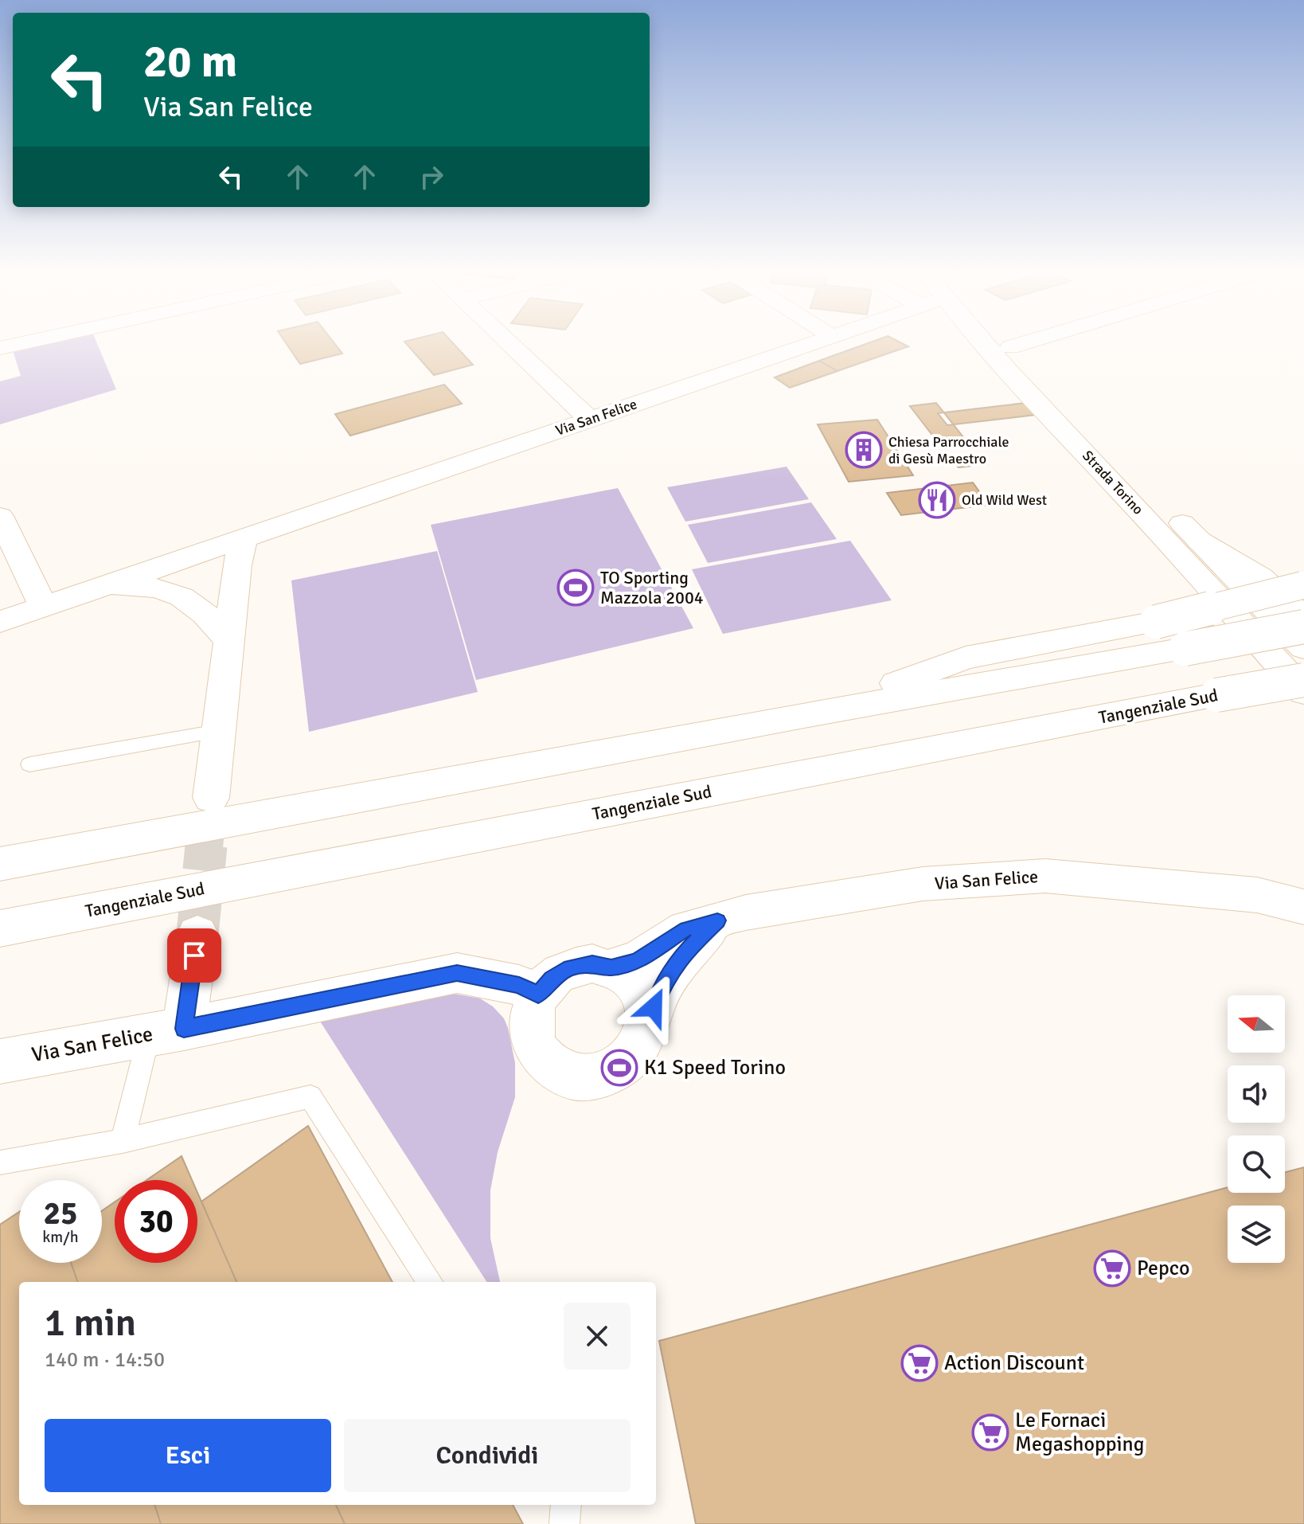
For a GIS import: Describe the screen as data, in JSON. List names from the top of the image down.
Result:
{
  "streets": {
    "main road": ["Via San Felice", "Strada Torino", "Tangenziale Sud"]
  },
  "places": {
    "building": ["Chiesa Parrocchiale di Gesù Maestro"],
    "restaurant": ["Old Wild West"],
    "sports": ["TO Sporting Mazzola 2004", "K1 Speed Torino"],
    "supermarket": ["Pepco", "Action Discount", "Le Fornaci Megashopping"]
  },
  "north": "left",
  "page": {
    "turn": ["20 m", "Via San Felice"],
    "speed": "25 km/h",
    "limit": "30",
    "heading": ["1 min", "140 m · 14:50"],
    "buttons": ["Esci", "Condividi"]
  }
}
